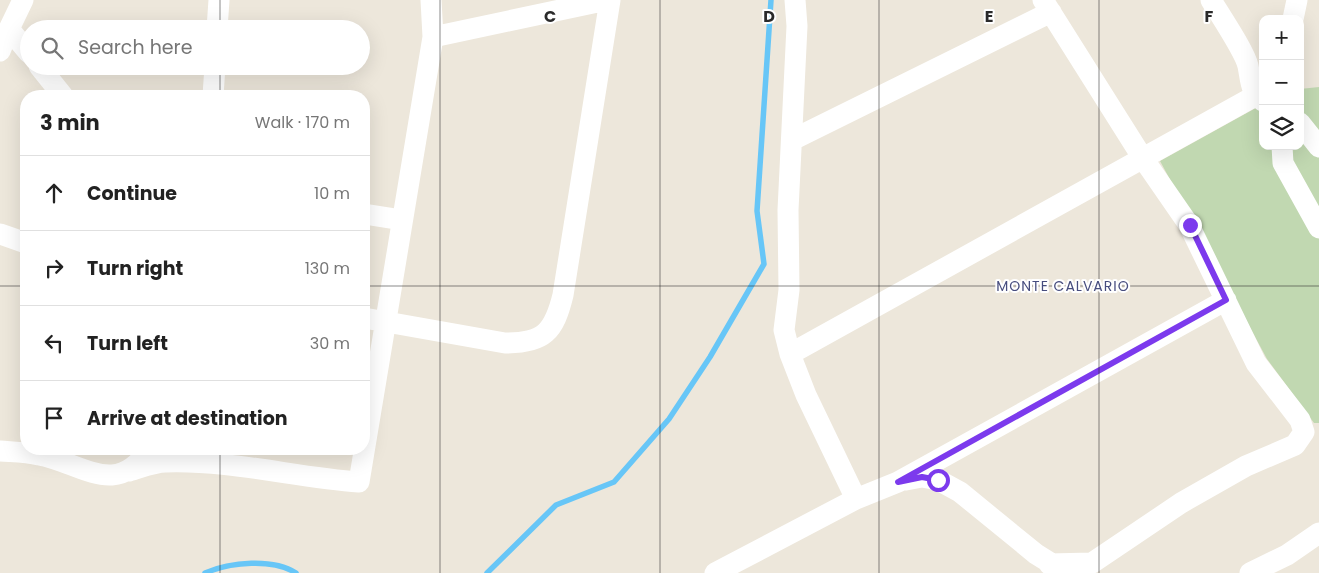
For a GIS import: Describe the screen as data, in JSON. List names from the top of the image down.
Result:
{
  "districts": ["MONTE CALVARIO"],
  "page": {
    "map_buttons": ["+", "−"],
    "search": "Search here",
    "heading": ["3 min", "Walk · 170 m"],
    "list": [
      ["Continue", "10 m"],
      ["Turn right", "130 m"],
      ["Turn left", "30 m"],
      "Arrive at destination"
    ]
  },
  "grid": {
    "columns": [
      "C",
      "D",
      "E",
      "F"
    ]
  }
}
